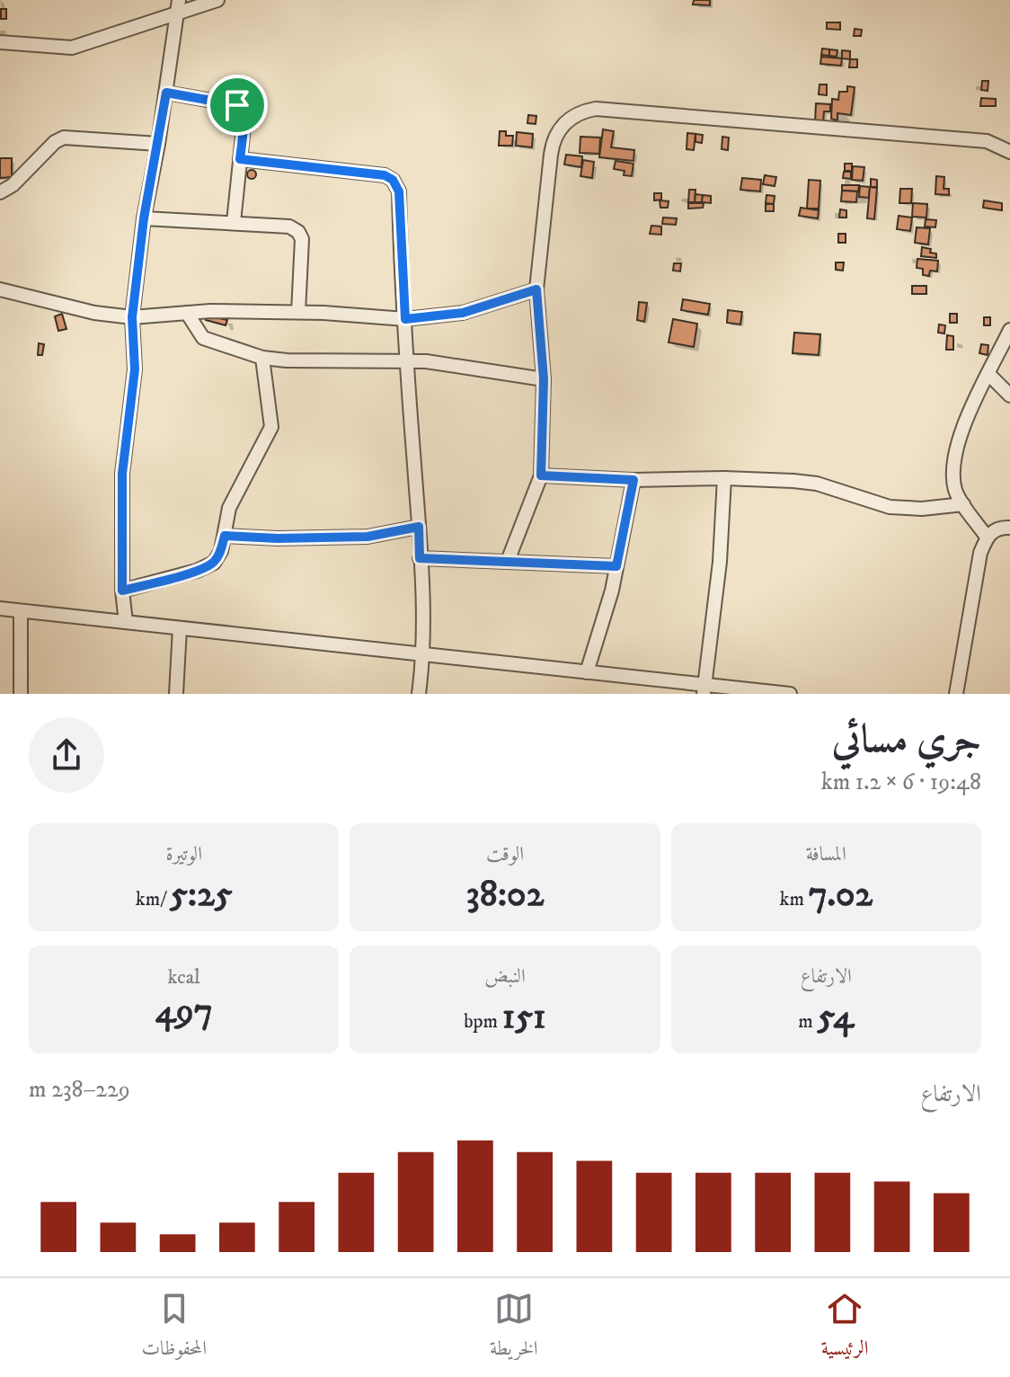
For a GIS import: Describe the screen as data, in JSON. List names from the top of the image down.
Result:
{
  "page": {
    "heading": ["جري مسائي", "19:48 · 6 × 1.2 km"],
    "stats": [
      ["المسافة", "7.02 km"],
      ["الوقت", "38:02"],
      ["الوتيرة", "5:25 /km"],
      ["الارتفاع", "54 m"],
      ["النبض", "151 bpm"],
      ["kcal", "497"]
    ],
    "chart": ["الارتفاع", "229–238 m"],
    "tabs": ["الرئيسية", "الخريطة", "المحفوظات"]
  }
}
